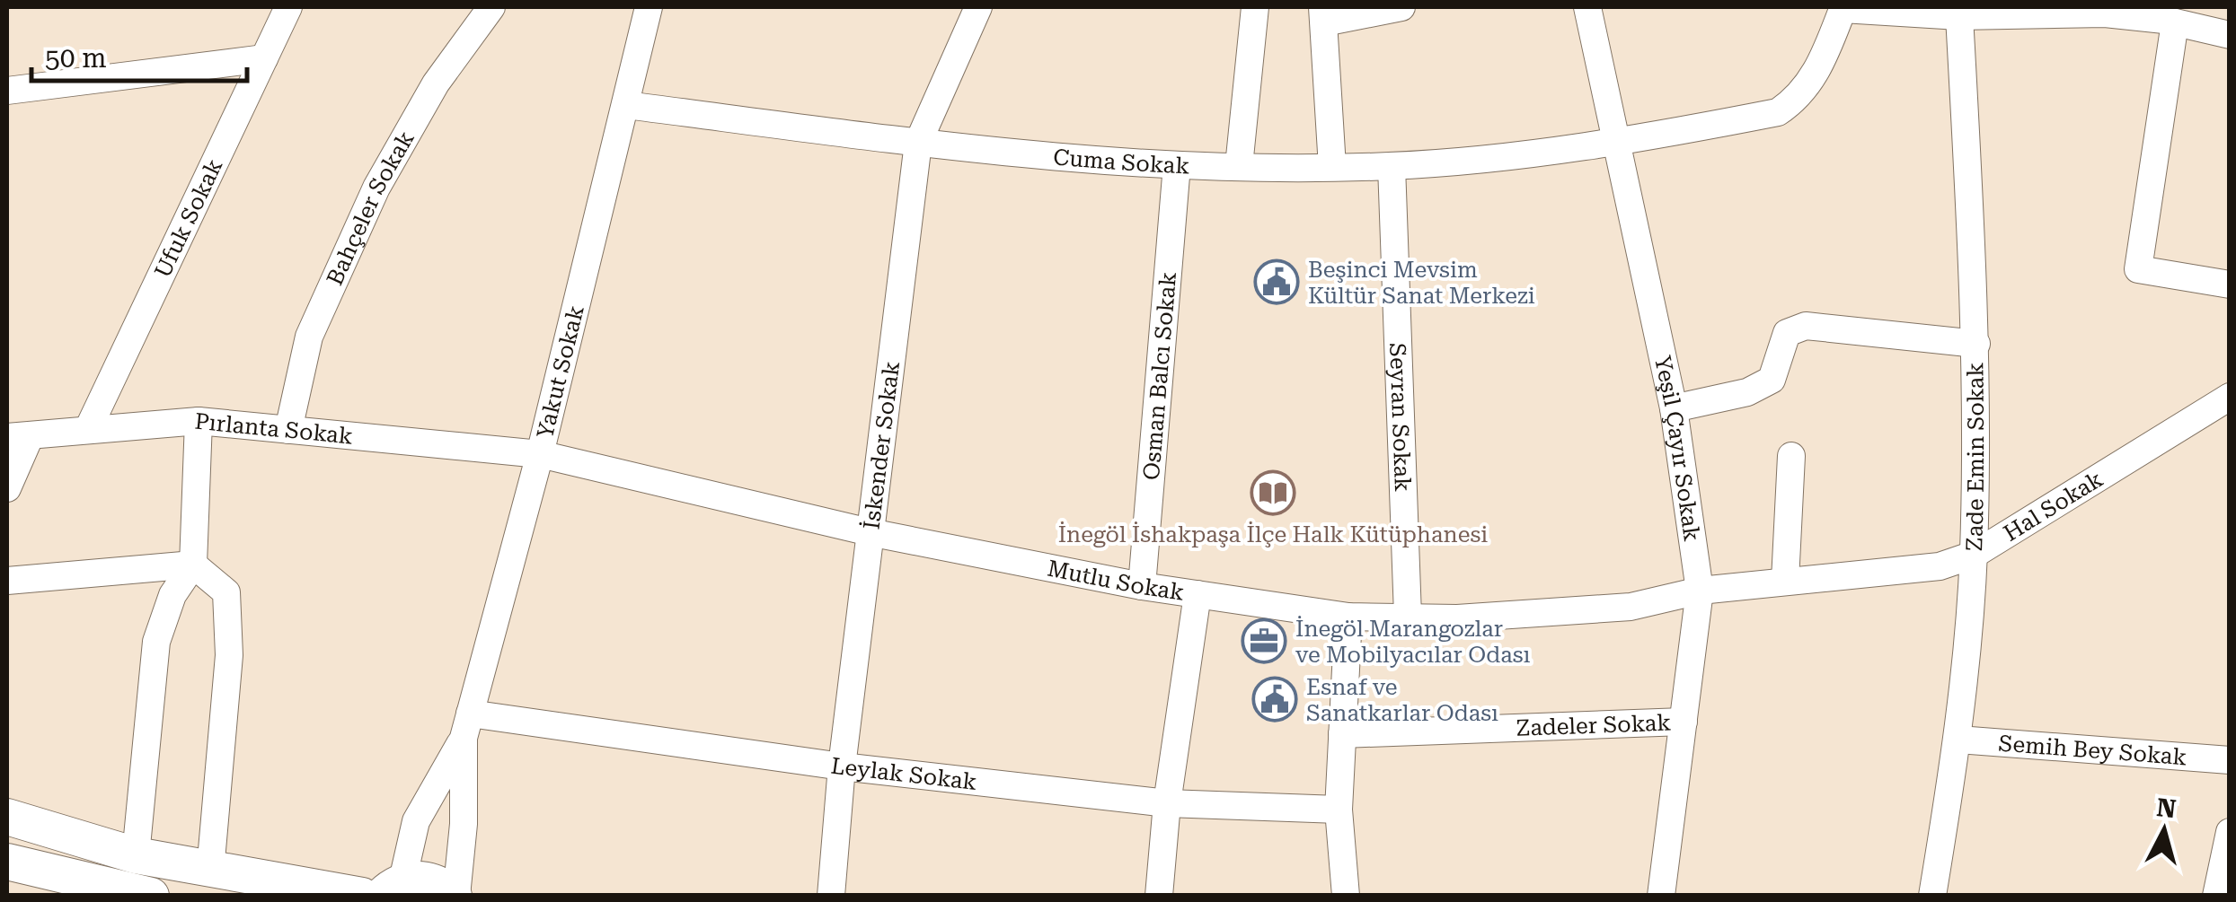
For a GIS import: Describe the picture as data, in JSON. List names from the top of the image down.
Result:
{
  "streets": {
    "street": [
      "Cuma Sokak",
      "Bahçeler Sokak",
      "Ufuk Sokak",
      "Yakut Sokak",
      "Osman Balcı Sokak",
      "Seyran Sokak",
      "Pırlanta Sokak",
      "İskender Sokak",
      "Yeşil Çayır Sokak",
      "Zade Emin Sokak",
      "Hal Sokak",
      "Mutlu Sokak",
      "Zadeler Sokak",
      "Semih Bey Sokak",
      "Leylak Sokak"
    ]
  },
  "crossings": [
    ["Cuma Sokak", "Yakut Sokak"],
    ["Cuma Sokak", "Osman Balcı Sokak"],
    ["Cuma Sokak", "Seyran Sokak"],
    ["Cuma Sokak", "İskender Sokak"],
    ["Cuma Sokak", "Yeşil Çayır Sokak"],
    ["Bahçeler Sokak", "Pırlanta Sokak"],
    ["Ufuk Sokak", "Pırlanta Sokak"],
    ["Yakut Sokak", "Pırlanta Sokak"],
    ["Yakut Sokak", "Mutlu Sokak"],
    ["Yakut Sokak", "Leylak Sokak"],
    ["Osman Balcı Sokak", "Mutlu Sokak"],
    ["Seyran Sokak", "Mutlu Sokak"],
    ["Pırlanta Sokak", "Mutlu Sokak"],
    ["İskender Sokak", "Mutlu Sokak"],
    ["İskender Sokak", "Leylak Sokak"],
    ["Yeşil Çayır Sokak", "Hal Sokak"],
    ["Yeşil Çayır Sokak", "Mutlu Sokak"],
    ["Yeşil Çayır Sokak", "Zadeler Sokak"],
    ["Zade Emin Sokak", "Hal Sokak"],
    ["Zade Emin Sokak", "Semih Bey Sokak"],
    ["Hal Sokak", "Mutlu Sokak"]
  ],
  "places": {
    "public building": ["Beşinci Mevsim Kültür Sanat Merkezi", "Esnaf ve Sanatkarlar Odası"],
    "library": ["İnegöl İshakpaşa İlçe Halk Kütüphanesi"],
    "office": ["İnegöl Marangozlar ve Mobilyacılar Odası"]
  },
  "scale_bar": "50 m",
  "north": "top"
}
